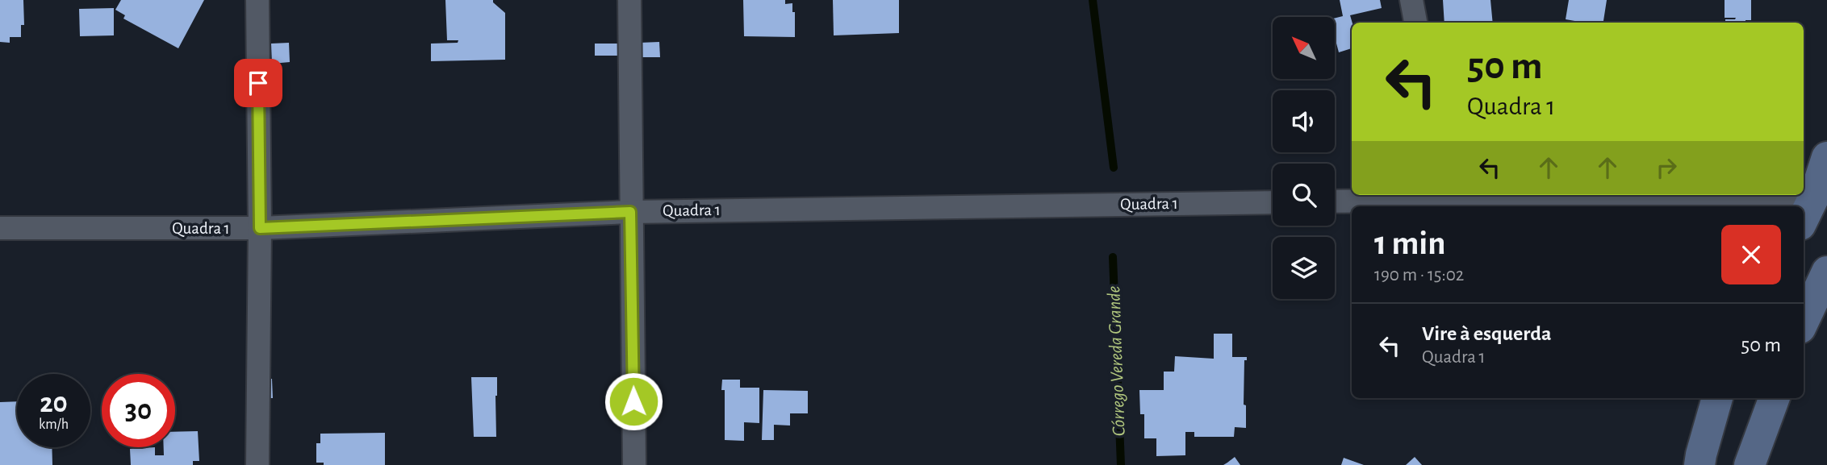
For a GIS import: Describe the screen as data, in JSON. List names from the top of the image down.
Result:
{
  "streets": {
    "street": ["Quadra 1"]
  },
  "water": ["Córrego Vereda Grande"],
  "north": "top left",
  "page": {
    "turn": ["50 m", "Quadra 1"],
    "heading": ["1 min", "190 m · 15:02"],
    "list": [
      {
        "name": "Vire à esquerda",
        "note": "Quadra 1",
        "value": "50 m"
      }
    ],
    "speed": "20 km/h",
    "limit": "30"
  }
}
